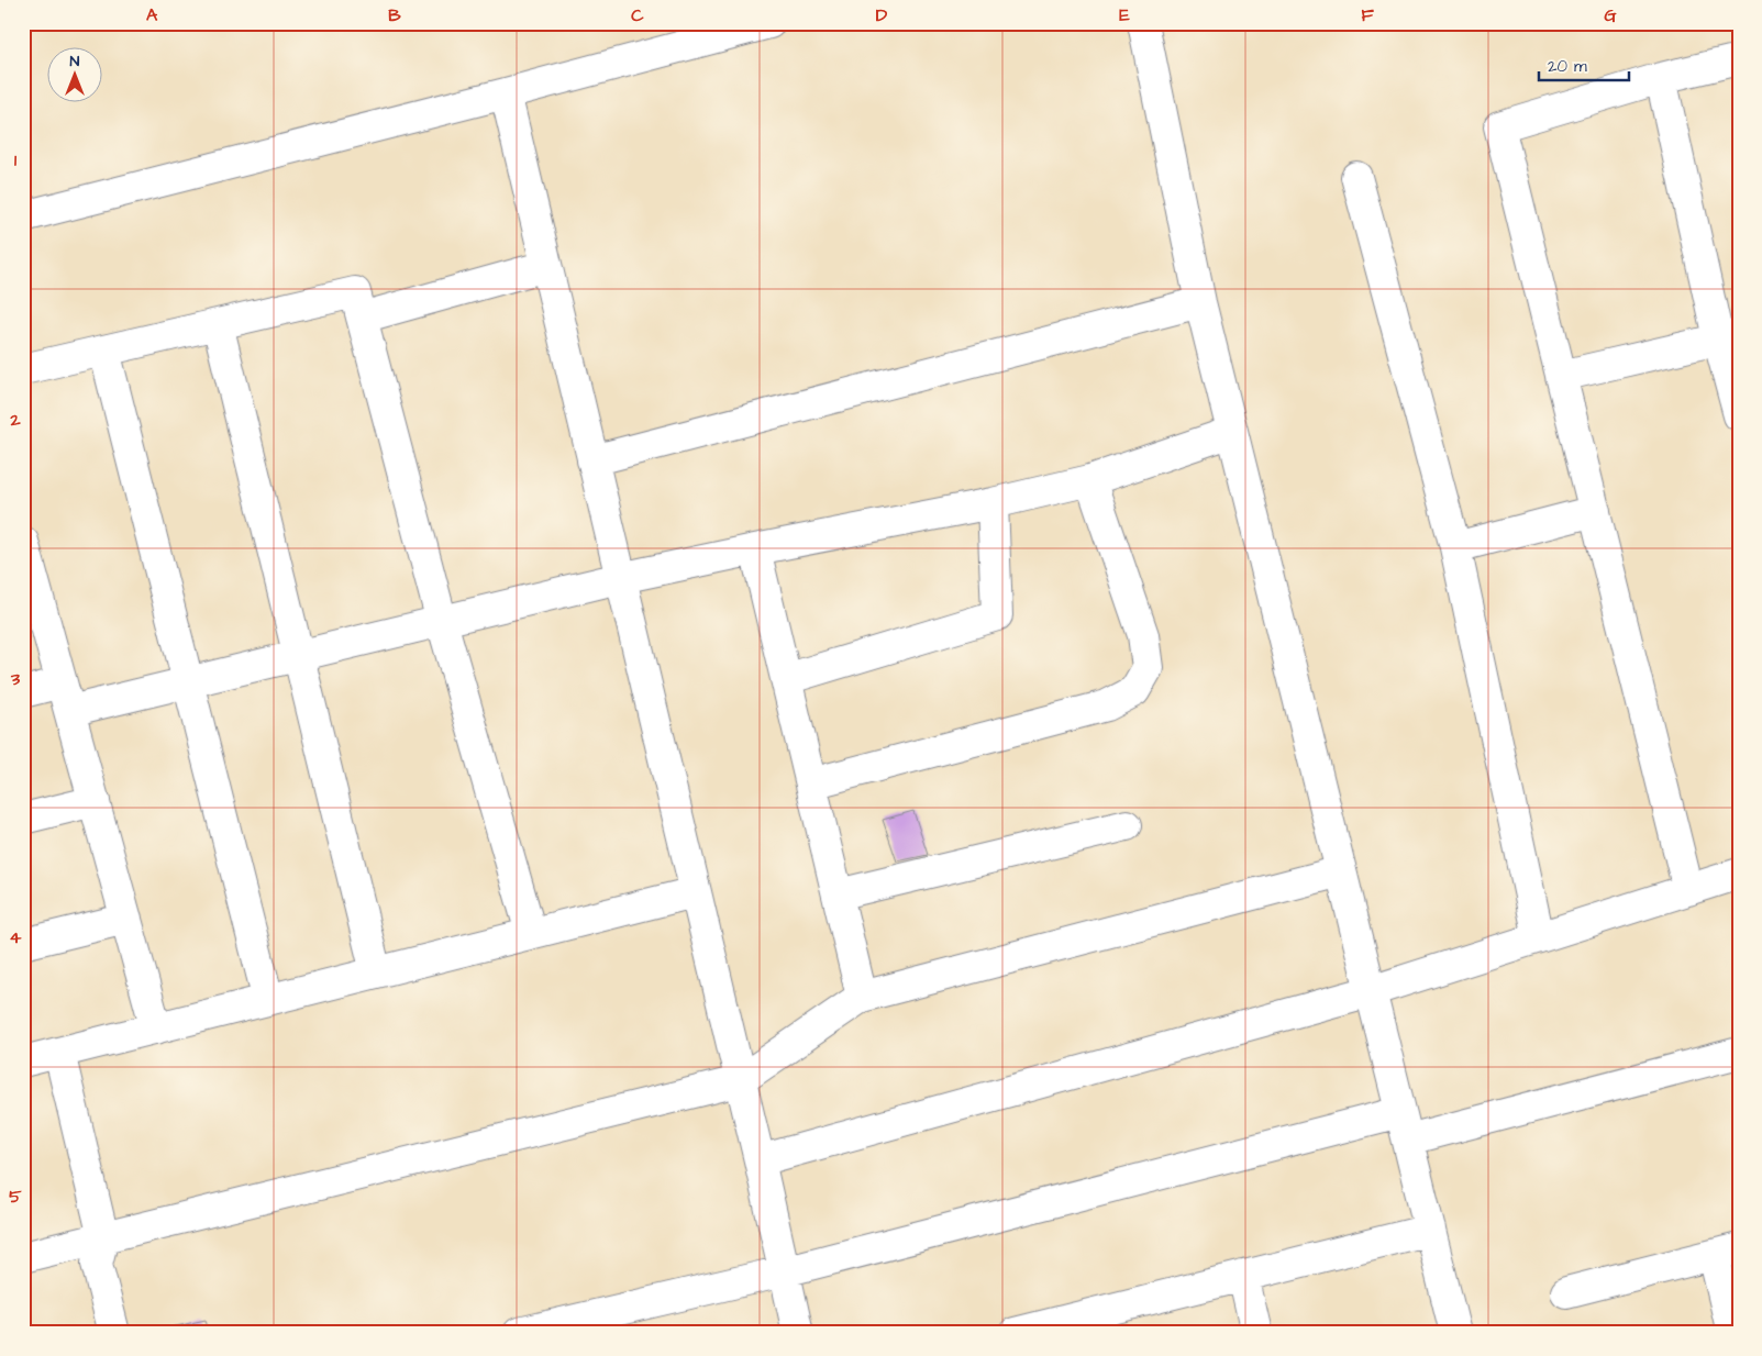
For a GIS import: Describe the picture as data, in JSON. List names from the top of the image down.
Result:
{
  "scale_bar": "20 m",
  "north": "top",
  "grid": {
    "columns": [
      "A",
      "B",
      "C",
      "D",
      "E",
      "F",
      "G"
    ],
    "rows": [
      "1",
      "2",
      "3",
      "4",
      "5"
    ]
  }
}
